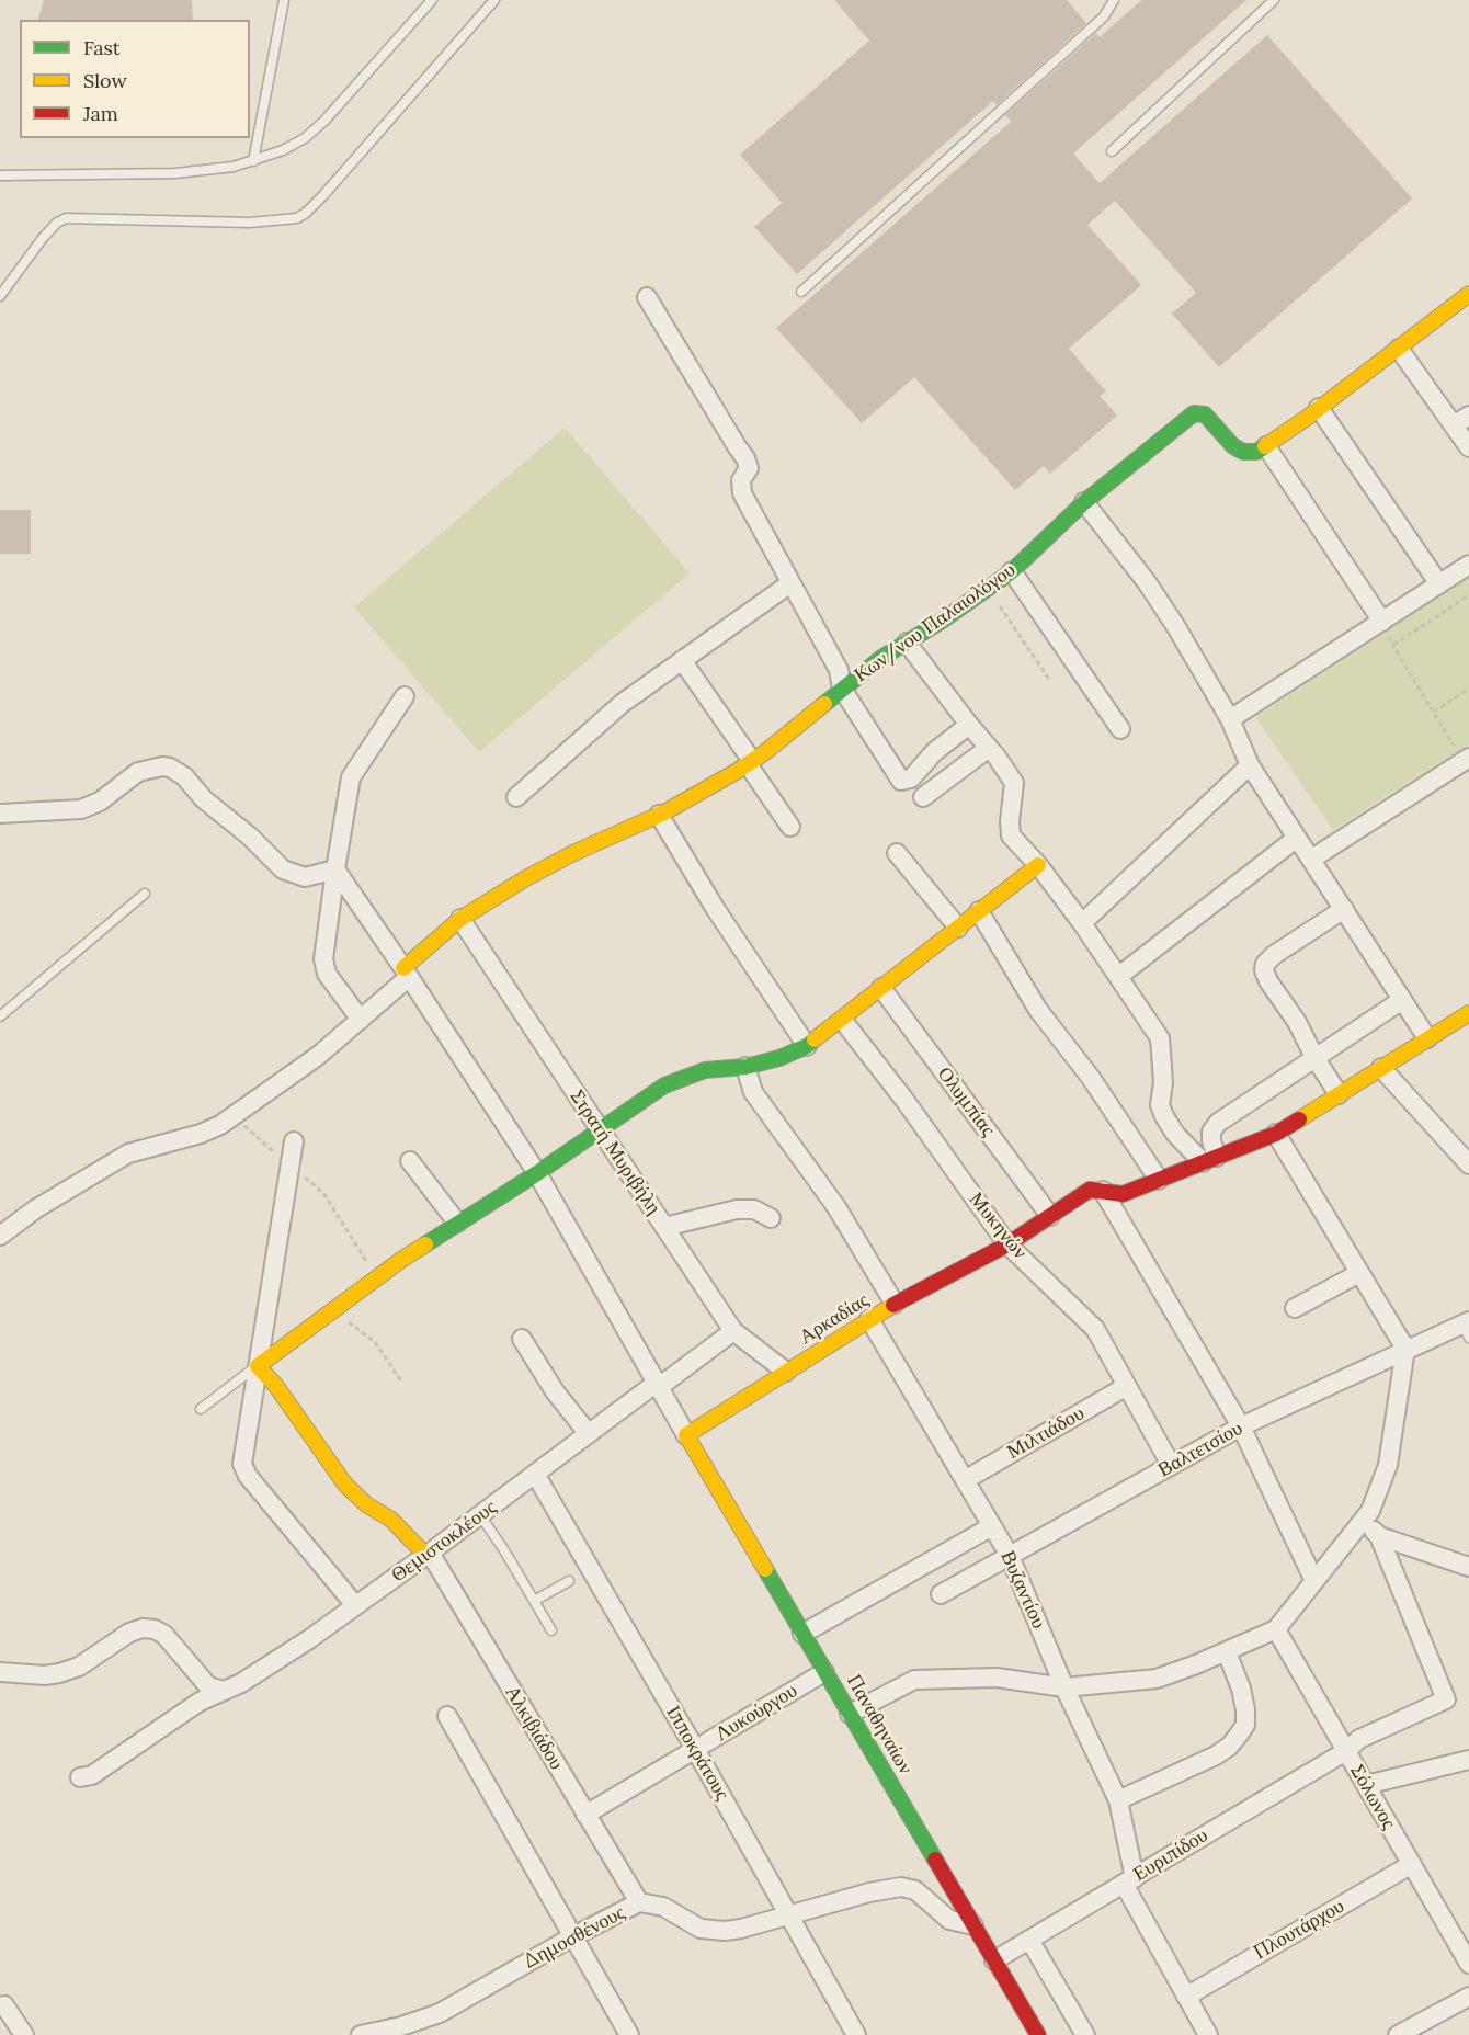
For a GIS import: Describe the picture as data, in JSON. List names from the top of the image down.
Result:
{
  "streets": {
    "street": [
      "Κων/νου Παλαιολόγου",
      "Ολυμπίας",
      "Στρατή Μυριβήλη",
      "Μυκηνών",
      "Αρκαδίας",
      "Μιλτιάδου",
      "Βαλτετσίου",
      "Θεμιστοκλέους",
      "Βυζαντίου",
      "Λυκούργου",
      "Παναθηναίων",
      "Αλκιβιάδου",
      "Ιπποκράτους",
      "Σόλωνος",
      "Ευριπίδου",
      "Πλουτάρχου",
      "Δημοσθένους"
    ]
  },
  "crossings": [
    ["Κων/νου Παλαιολόγου", "Στρατή Μυριβήλη"],
    ["Ολυμπίας", "Αρκαδίας"],
    ["Στρατή Μυριβήλη", "Αρκαδίας"],
    ["Στρατή Μυριβήλη", "Θεμιστοκλέους"],
    ["Μυκηνών", "Αρκαδίας"],
    ["Μυκηνών", "Μιλτιάδου"],
    ["Μυκηνών", "Βαλτετσίου"],
    ["Αρκαδίας", "Βυζαντίου"],
    ["Αρκαδίας", "Παναθηναίων"],
    ["Μιλτιάδου", "Βυζαντίου"],
    ["Βαλτετσίου", "Βυζαντίου"],
    ["Θεμιστοκλέους", "Αλκιβιάδου"],
    ["Θεμιστοκλέους", "Ιπποκράτους"],
    ["Βυζαντίου", "Ευριπίδου"],
    ["Βυζαντίου", "Πλουτάρχου"],
    ["Λυκούργου", "Παναθηναίων"],
    ["Λυκούργου", "Αλκιβιάδου"],
    ["Λυκούργου", "Ιπποκράτους"],
    ["Παναθηναίων", "Ευριπίδου"],
    ["Παναθηναίων", "Δημοσθένους"],
    ["Αλκιβιάδου", "Δημοσθένους"],
    ["Ιπποκράτους", "Δημοσθένους"],
    ["Σόλωνος", "Ευριπίδου"],
    ["Σόλωνος", "Πλουτάρχου"]
  ],
  "legend": ["Fast", "Slow", "Jam"]
}
